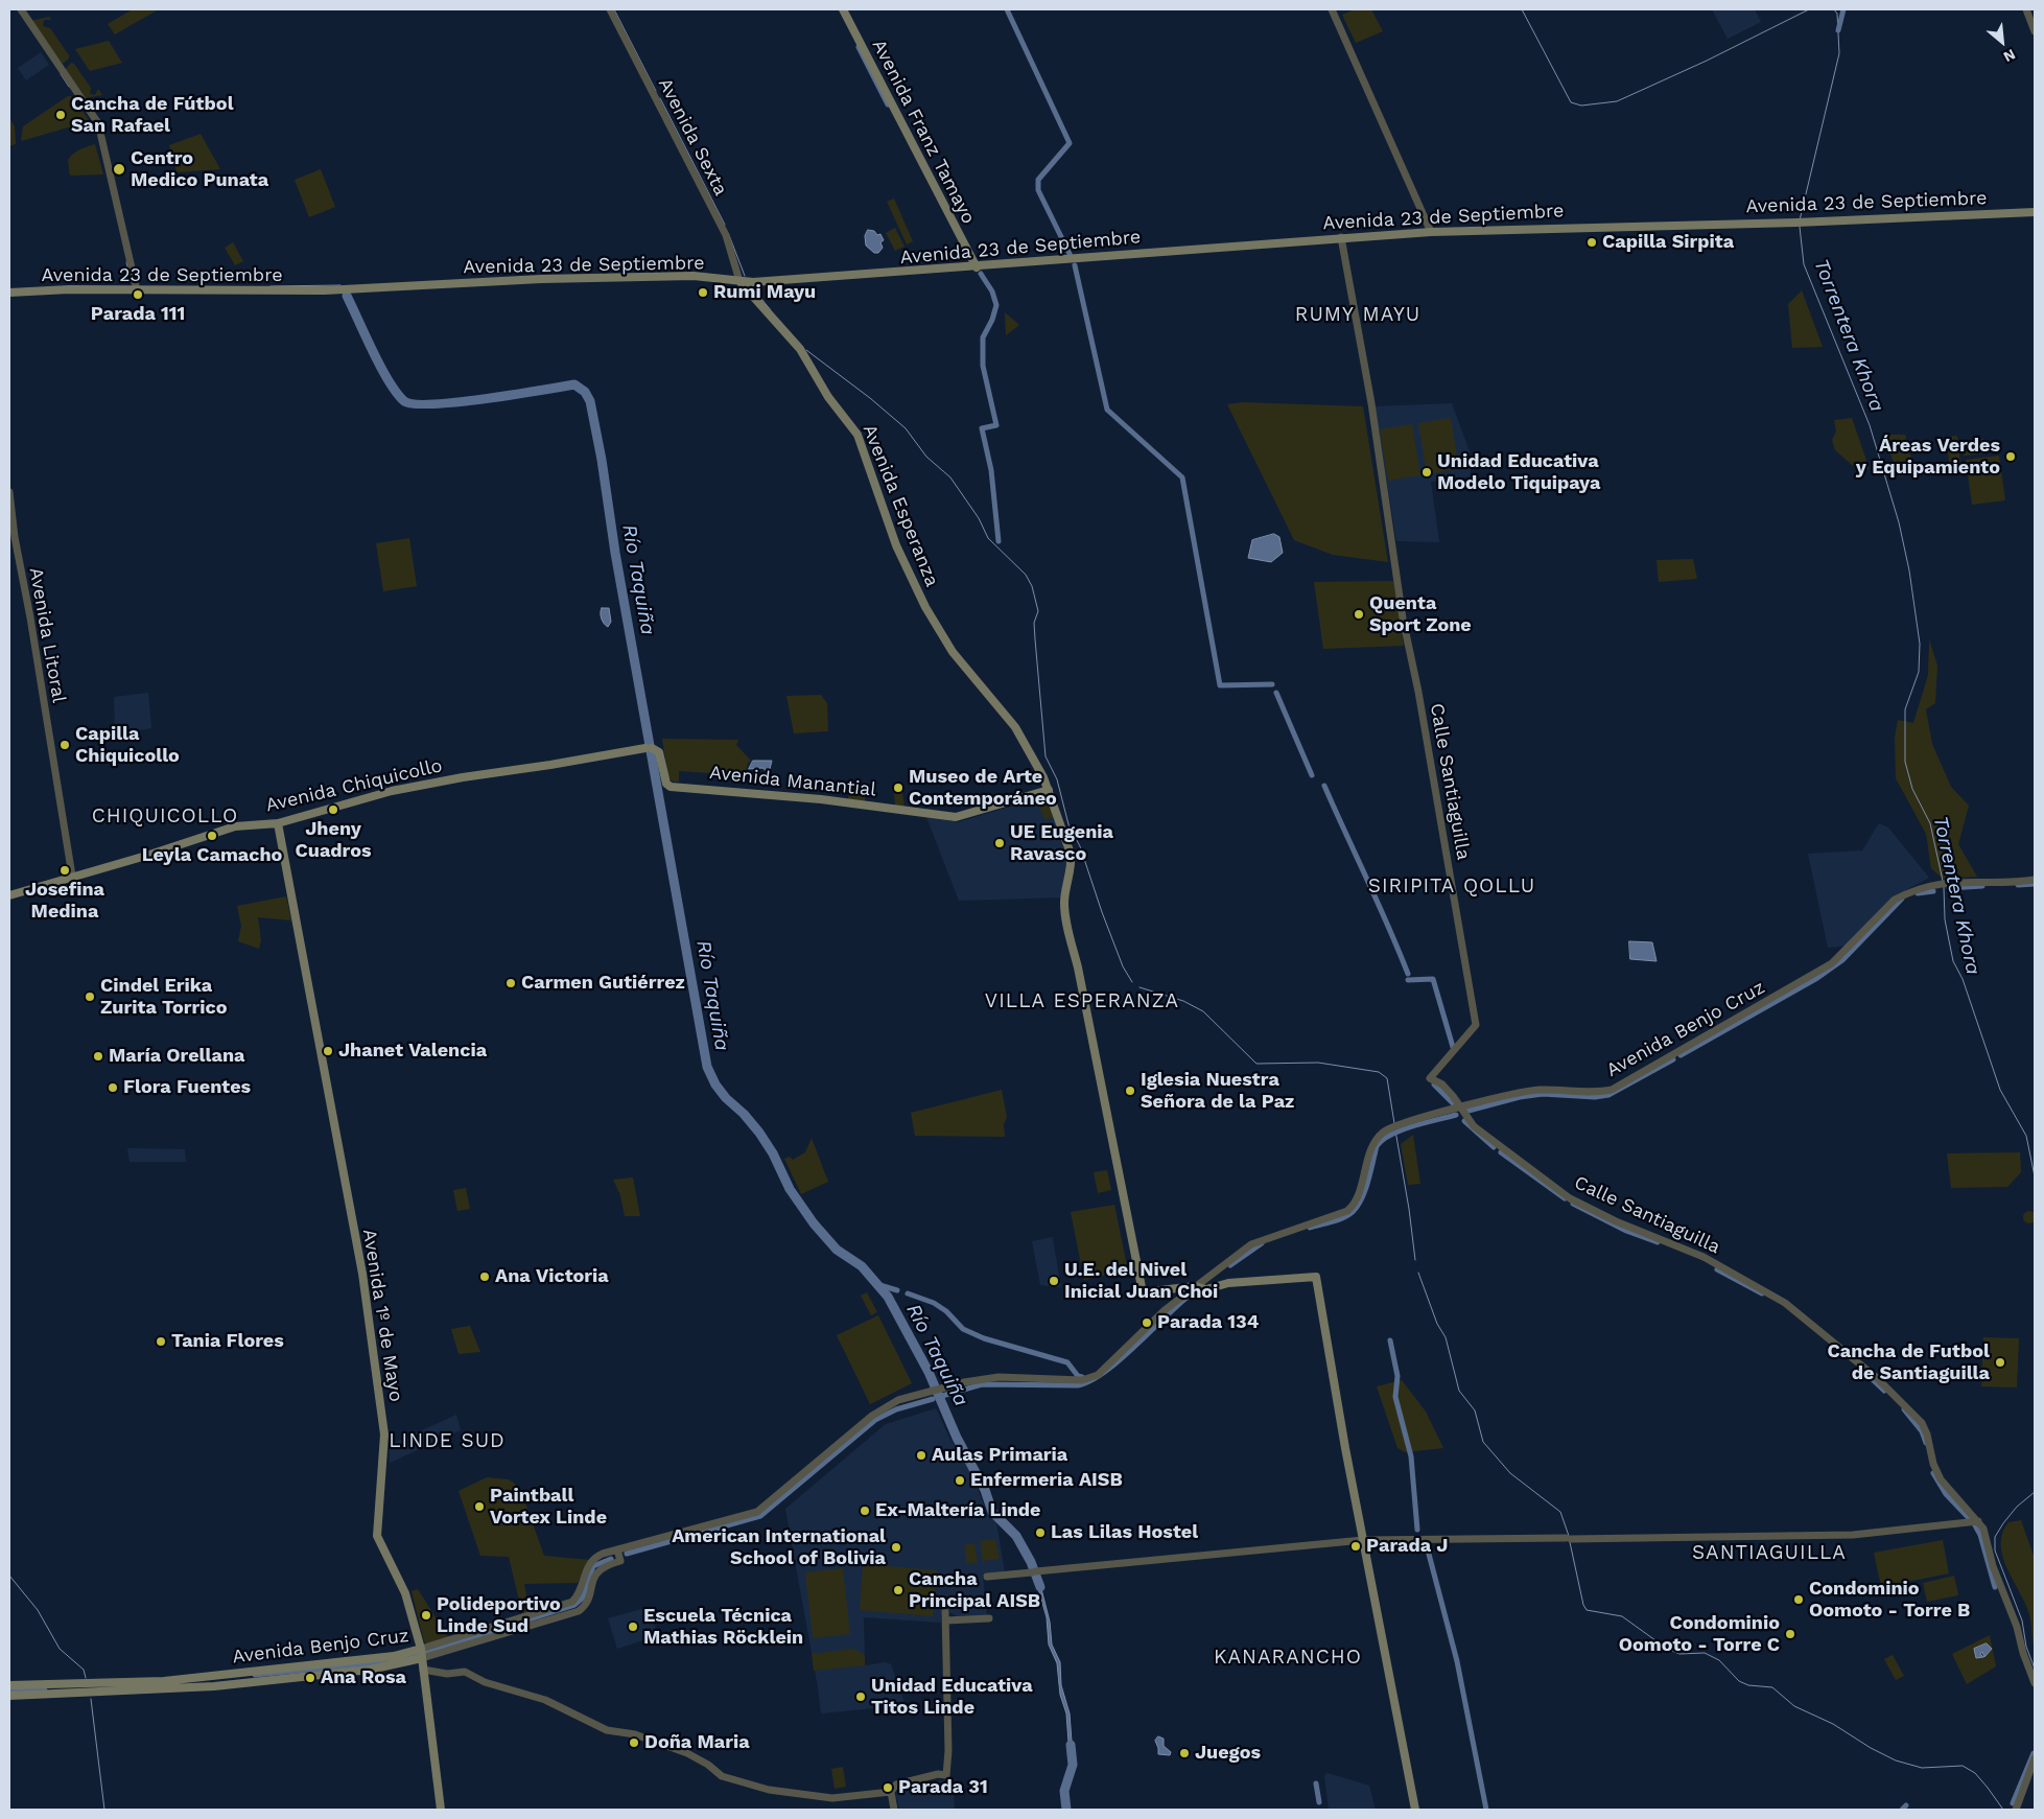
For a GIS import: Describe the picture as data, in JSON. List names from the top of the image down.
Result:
{
  "streets": {
    "main road": [
      "Avenida Franz Tamayo",
      "Avenida 23 de Septiembre",
      "Avenida Esperanza",
      "Avenida Manantial",
      "Avenida Chiquicollo",
      "Avenida Benjo Cruz",
      "Avenida 1º de Mayo"
    ],
    "street": ["Avenida Sexta", "Avenida Litoral", "Calle Santiaguilla"]
  },
  "crossings": [
    ["Avenida Franz Tamayo", "Avenida 23 de Septiembre"],
    ["Avenida Sexta", "Avenida 23 de Septiembre"],
    ["Avenida Sexta", "Avenida Esperanza"],
    ["Avenida 23 de Septiembre", "Avenida Esperanza"],
    ["Avenida 23 de Septiembre", "Calle Santiaguilla"],
    ["Avenida Esperanza", "Avenida Manantial"],
    ["Avenida Esperanza", "Avenida Benjo Cruz"],
    ["Avenida Litoral", "Avenida Chiquicollo"],
    ["Avenida Manantial", "Avenida Chiquicollo"],
    ["Calle Santiaguilla", "Avenida Benjo Cruz"],
    ["Avenida Chiquicollo", "Avenida 1º de Mayo"],
    ["Avenida Benjo Cruz", "Avenida 1º de Mayo"]
  ],
  "districts": [
    "RUMY MAYU",
    "CHIQUICOLLO",
    "SIRIPITA QOLLU",
    "VILLA ESPERANZA",
    "LINDE SUD",
    "SANTIAGUILLA",
    "KANARANCHO"
  ],
  "water": ["Torrentera Khora", "Río Taquiña"],
  "places": [
    "Cancha de Fútbol San Rafael",
    "Centro Medico Punata",
    "Capilla Sirpita",
    "Rumi Mayu",
    "Parada 111",
    "Áreas Verdes y Equipamiento",
    "Unidad Educativa Modelo Tiquipaya",
    "Quenta Sport Zone",
    "Capilla Chiquicollo",
    "Museo de Arte Contemporáneo",
    "Jheny Cuadros",
    "Leyla Camacho",
    "UE Eugenia Ravasco",
    "Josefina Medina",
    "Carmen Gutiérrez",
    "Cindel Erika Zurita Torrico",
    "Jhanet Valencia",
    "María Orellana",
    "Flora Fuentes",
    "Iglesia Nuestra Señora de la Paz",
    "Ana Victoria",
    "U.E. del Nivel Inicial Juan Choi",
    "Parada 134",
    "Tania Flores",
    "Cancha de Futbol de Santiaguilla",
    "Aulas Primaria",
    "Enfermeria AISB",
    "Paintball Vortex Linde",
    "Ex-Maltería Linde",
    "Las Lilas Hostel",
    "Parada J",
    "American International School of Bolivia",
    "Cancha Principal AISB",
    "Condominio Oomoto - Torre B",
    "Polideportivo Linde Sud",
    "Escuela Técnica Mathias Röcklein",
    "Condominio Oomoto - Torre C",
    "Ana Rosa",
    "Unidad Educativa Titos Linde",
    "Doña Maria",
    "Juegos",
    "Parada 31"
  ],
  "north": "bottom right"
}
